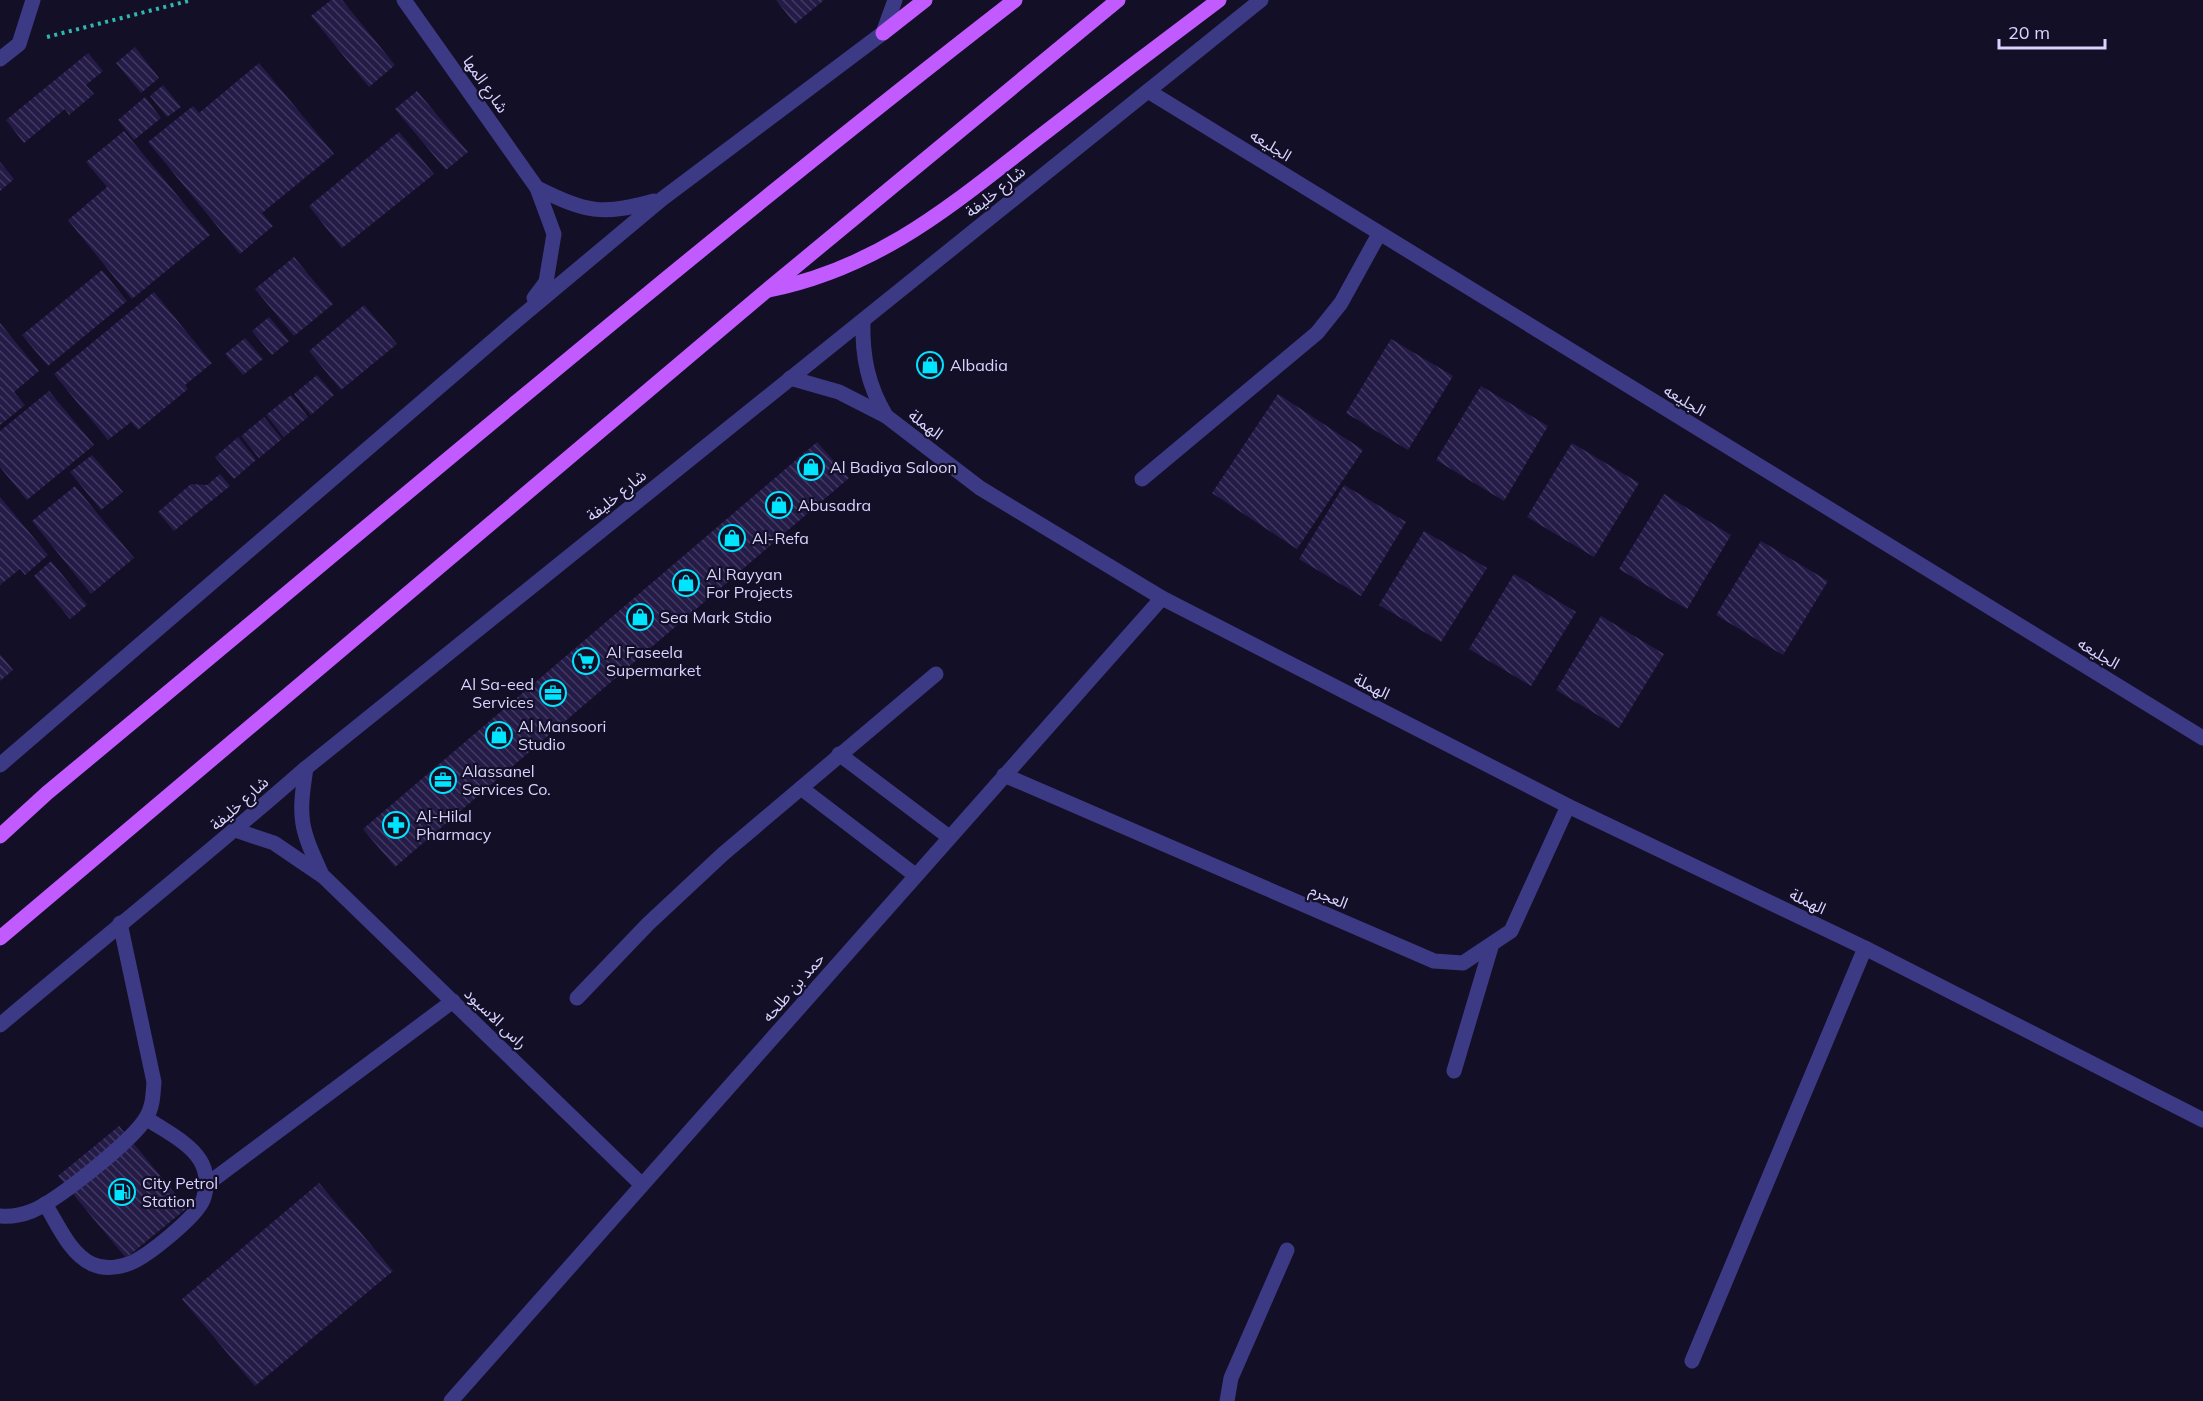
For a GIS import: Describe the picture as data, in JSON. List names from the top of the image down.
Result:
{
  "streets": {
    "street": [
      "شارع المها",
      "الجليعه",
      "شارع خليفة",
      "الهملة",
      "العجرم",
      "حمد بن طلحه",
      "راس الاسيود"
    ]
  },
  "crossings": [
    ["الجليعه", "شارع خليفة"],
    ["شارع خليفة", "الهملة"],
    ["شارع خليفة", "راس الاسيود"],
    ["الهملة", "العجرم"],
    ["الهملة", "حمد بن طلحه"],
    ["العجرم", "حمد بن طلحه"],
    ["حمد بن طلحه", "راس الاسيود"]
  ],
  "places": {
    "shop": [
      "Albadia",
      "Al Badiya Saloon",
      "Abusadra",
      "Al-Refa",
      "Al Rayyan For Projects",
      "Sea Mark Stdio",
      "Al Mansoori Studio"
    ],
    "supermarket": ["Al Faseela Supermarket"],
    "office": ["Al Sa-eed Services", "Alassanel Services Co."],
    "pharmacy": ["Al-Hilal Pharmacy"],
    "fuel station": ["City Petrol Station"]
  },
  "scale_bar": "20 m"
}
